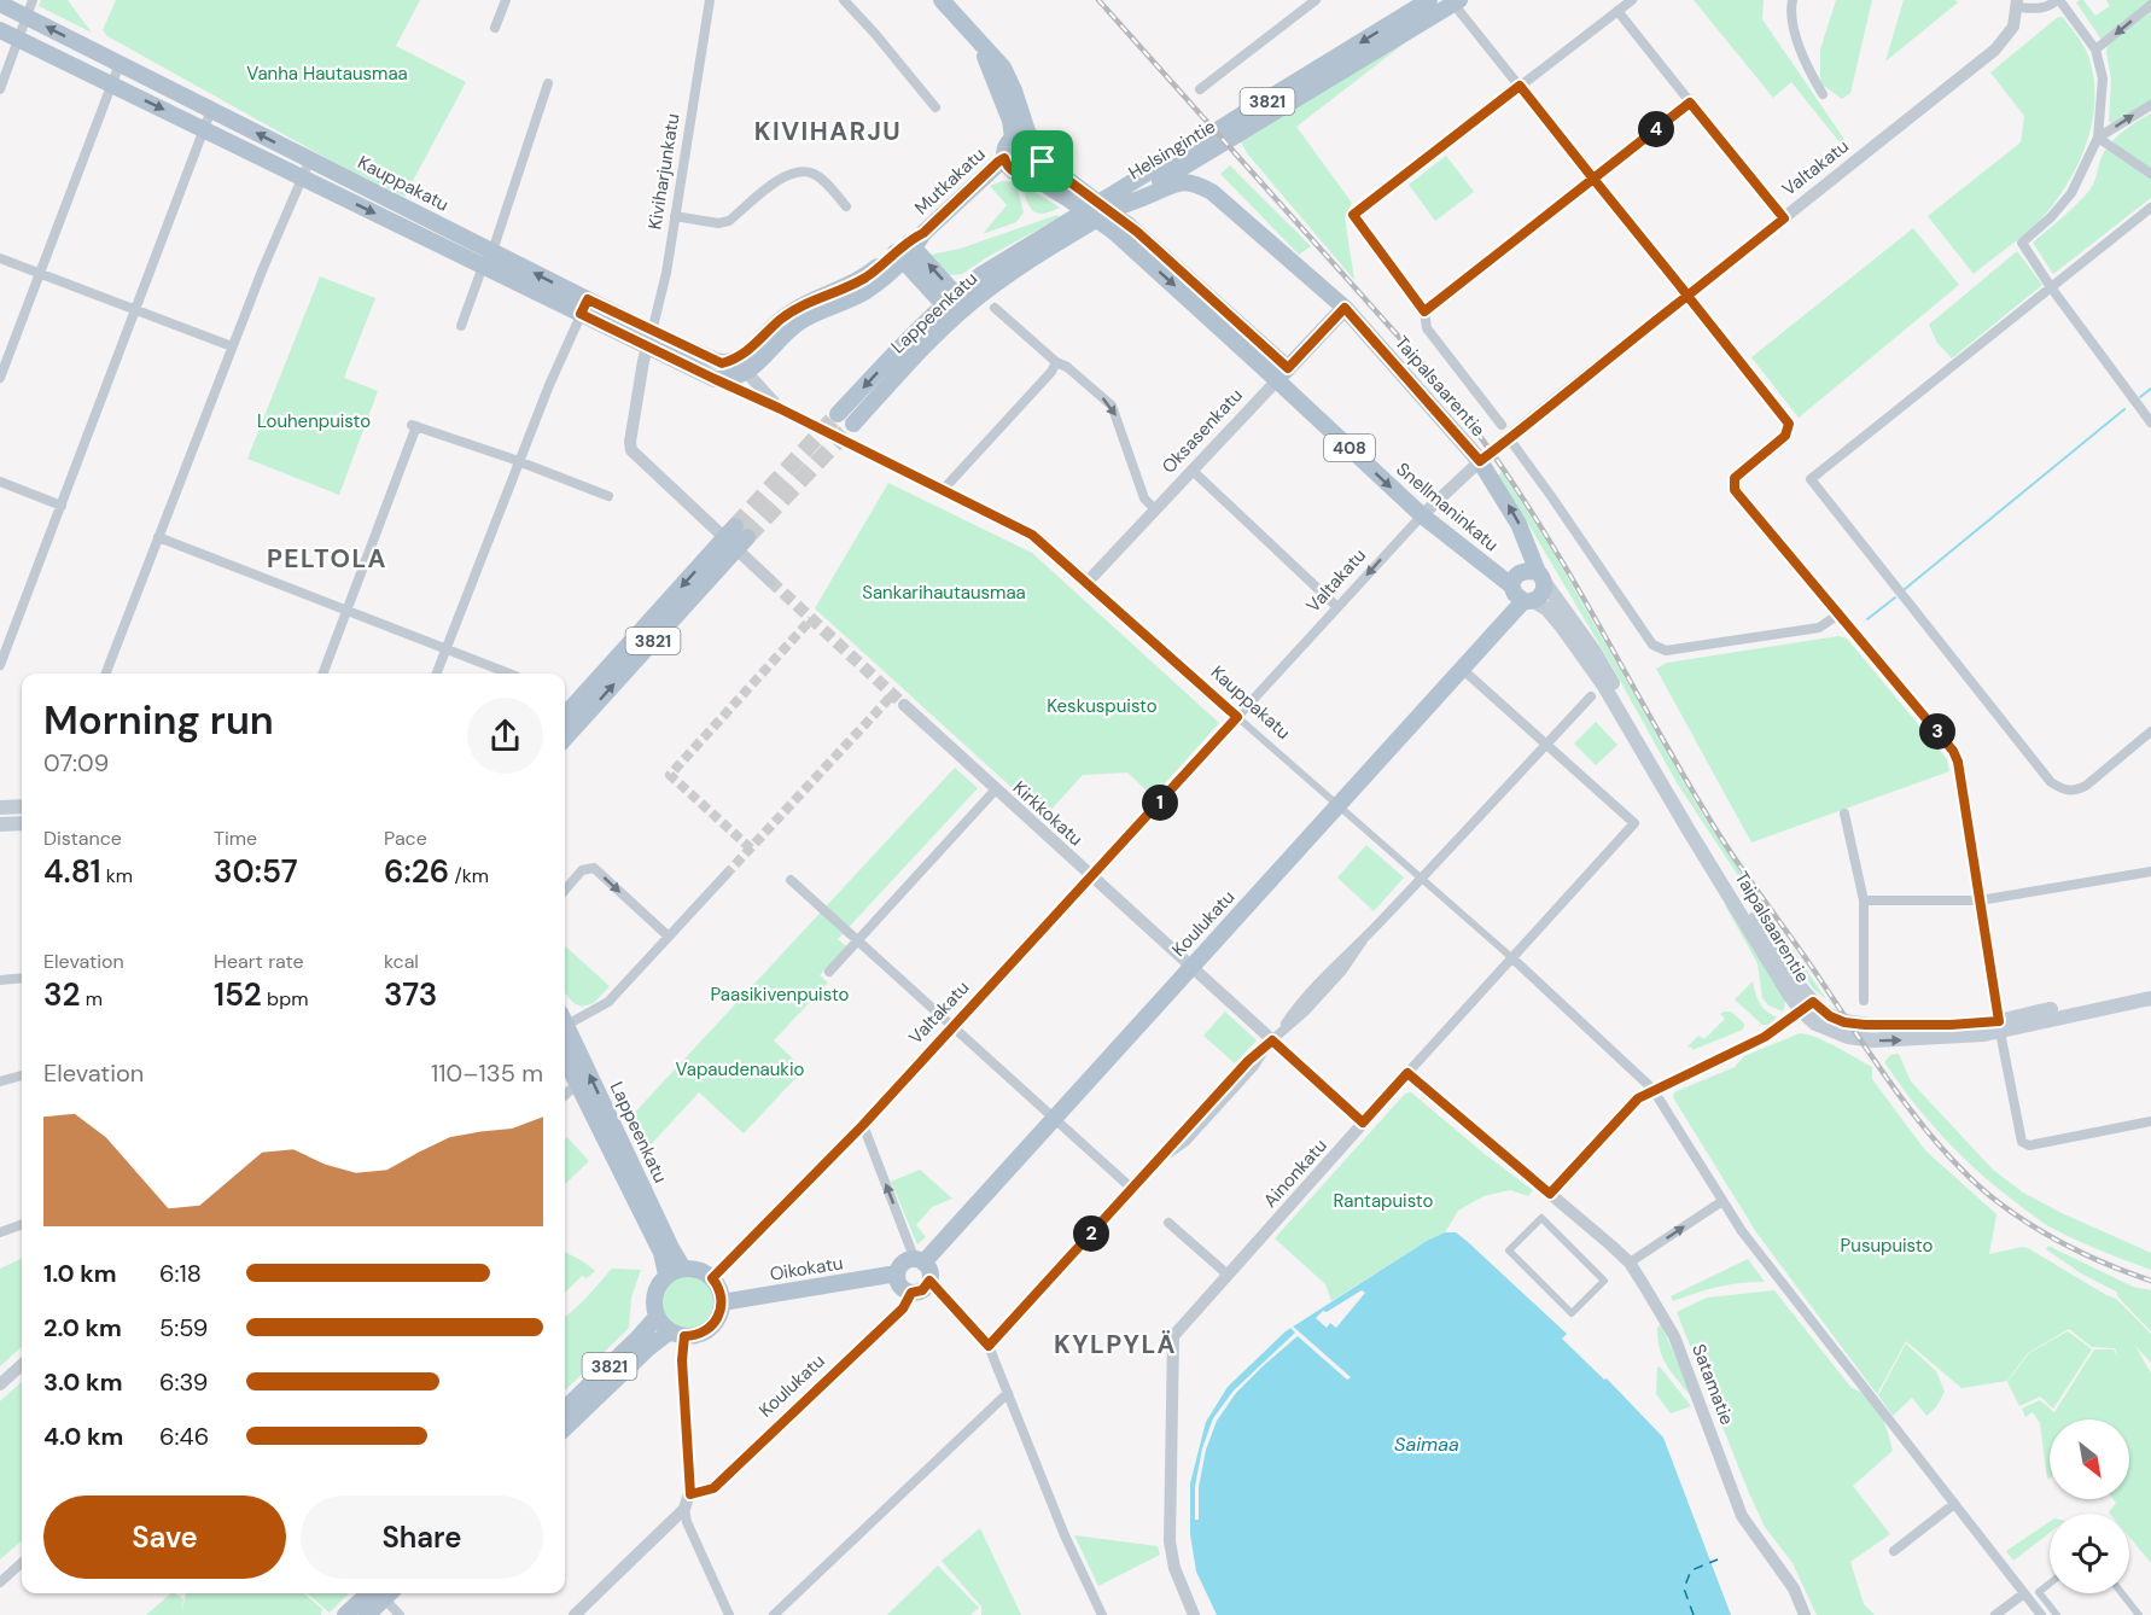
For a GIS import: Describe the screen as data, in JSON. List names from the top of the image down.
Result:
{
  "streets": {
    "main road": [
      "3821",
      "Helsingintie",
      "Mutkakatu",
      "Kauppakatu",
      "Lappeenkatu",
      "Taipalsaarentie",
      "Oksasenkatu",
      "408",
      "Snellmaninkatu",
      "Koulukatu",
      "Oikokatu"
    ],
    "street": [
      "Valtakatu",
      "Kiviharjunkatu",
      "Kirkkokatu",
      "Ainonkatu",
      "Satamatie"
    ]
  },
  "crossings": [
    ["3821", "Valtakatu"],
    ["3821", "Lappeenkatu"],
    ["3821", "Oikokatu"],
    ["Helsingintie", "Lappeenkatu"],
    ["Helsingintie", "408"],
    ["Valtakatu", "Kauppakatu"],
    ["Valtakatu", "Lappeenkatu"],
    ["Valtakatu", "Taipalsaarentie"],
    ["Valtakatu", "Snellmaninkatu"],
    ["Valtakatu", "Kirkkokatu"],
    ["Valtakatu", "Oikokatu"],
    ["Kiviharjunkatu", "Kauppakatu"],
    ["Mutkakatu", "Kauppakatu"],
    ["Mutkakatu", "Snellmaninkatu"],
    ["Kauppakatu", "Oksasenkatu"],
    ["Kauppakatu", "Koulukatu"],
    ["Kauppakatu", "Ainonkatu"],
    ["Lappeenkatu", "Oikokatu"],
    ["Taipalsaarentie", "Oksasenkatu"],
    ["Taipalsaarentie", "408"],
    ["Taipalsaarentie", "Snellmaninkatu"],
    ["Taipalsaarentie", "Koulukatu"],
    ["Oksasenkatu", "408"],
    ["Oksasenkatu", "Snellmaninkatu"],
    ["Snellmaninkatu", "Koulukatu"],
    ["Kirkkokatu", "Koulukatu"],
    ["Kirkkokatu", "Ainonkatu"],
    ["Koulukatu", "Oikokatu"],
    ["Ainonkatu", "Satamatie"]
  ],
  "districts": ["KIVIHARJU", "PELTOLA", "KYLPYLÄ"],
  "water": ["Saimaa"],
  "parks": [
    "Vanha Hautausmaa",
    "Louhenpuisto",
    "Sankarihautausmaa",
    "Keskuspuisto",
    "Paasikivenpuisto",
    "Vapaudenaukio",
    "Rantapuisto",
    "Pusupuisto"
  ],
  "north": "bottom right",
  "page": {
    "pins": [
      "4",
      "3",
      "1",
      "2"
    ],
    "heading": ["Morning run", "07:09"],
    "stats": [
      ["Distance", "4.81 km"],
      ["Time", "30:57"],
      ["Pace", "6:26 /km"],
      ["Elevation", "32 m"],
      ["Heart rate", "152 bpm"],
      ["kcal", "373"]
    ],
    "chart": ["Elevation", "110–135 m"],
    "list": [
      {
        "name": "1.0 km",
        "note": "6:18"
      },
      {
        "name": "2.0 km",
        "note": "5:59"
      },
      {
        "name": "3.0 km",
        "note": "6:39"
      },
      {
        "name": "4.0 km",
        "note": "6:46"
      }
    ],
    "buttons": ["Save", "Share"]
  }
}
